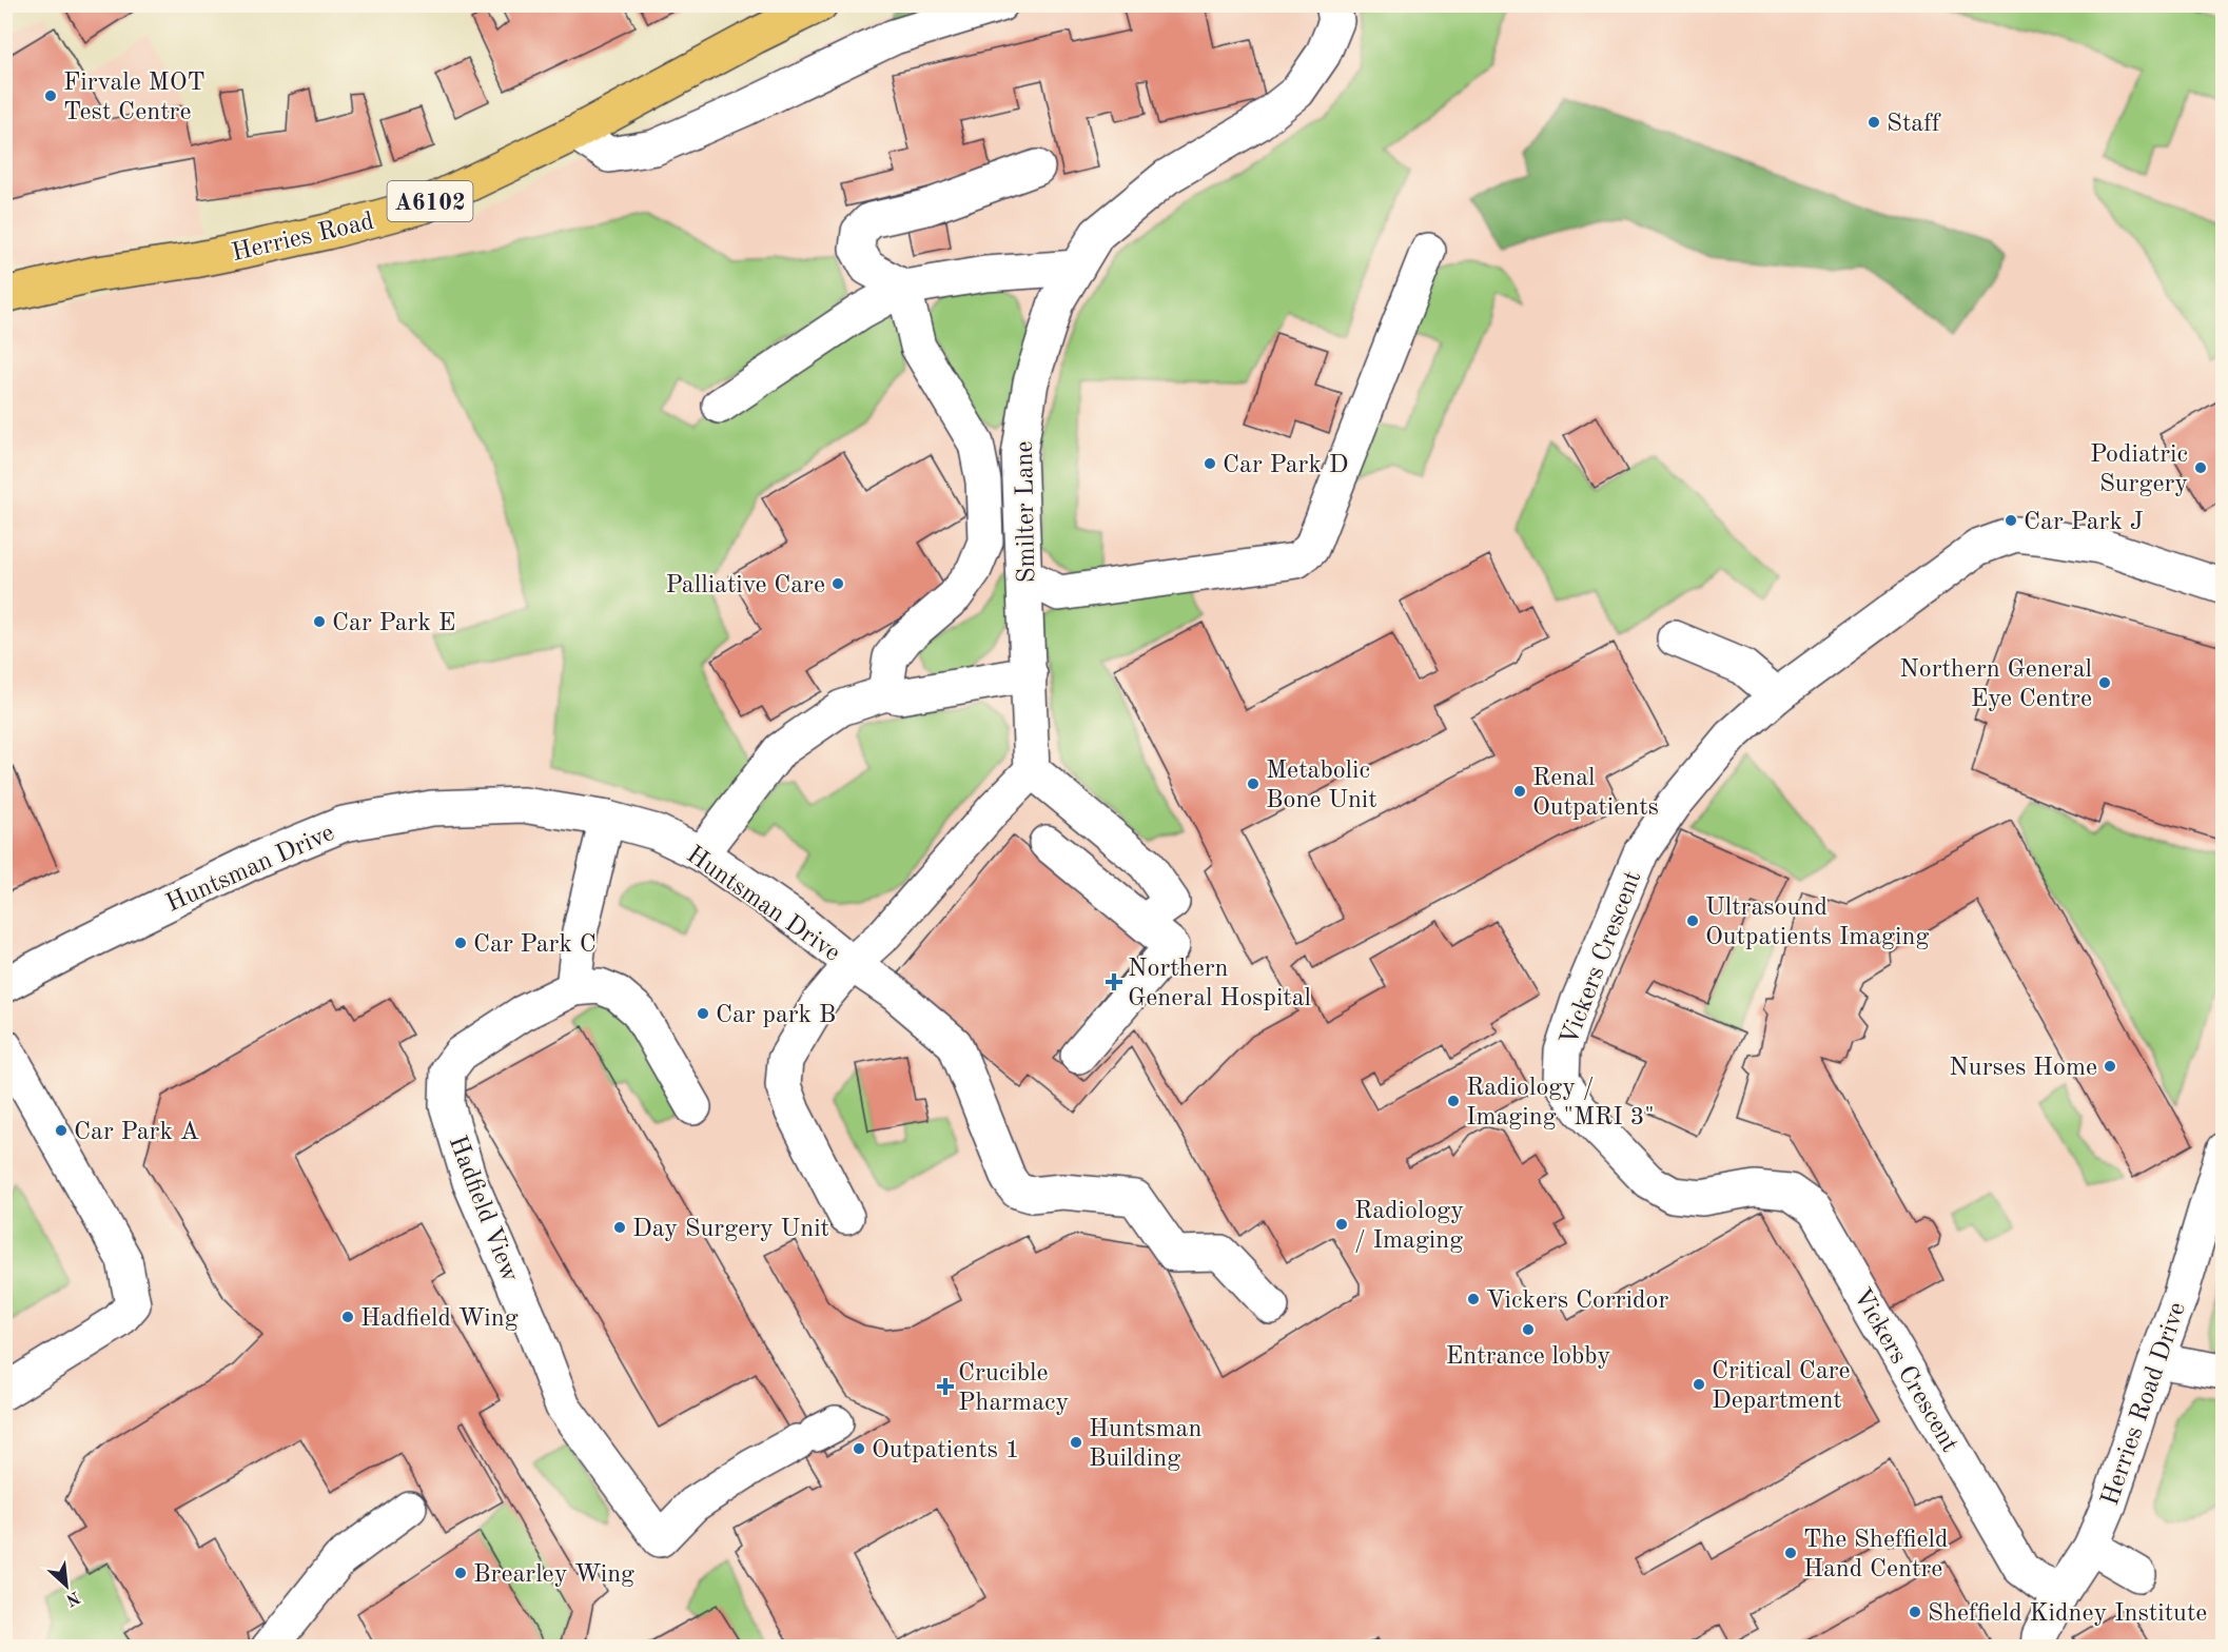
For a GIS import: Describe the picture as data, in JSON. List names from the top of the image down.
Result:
{
  "streets": {
    "main road": ["A6102", "Herries Road"],
    "lane": [
      "Smilter Lane",
      "Huntsman Drive",
      "Vickers Crescent",
      "Hadfield View",
      "Herries Road Drive"
    ]
  },
  "crossings": [
    ["Vickers Crescent", "Herries Road Drive"]
  ],
  "places": {
    "other": [
      "Firvale MOT Test Centre",
      "Staff",
      "Car Park D",
      "Podiatric Surgery",
      "Car Park J",
      "Palliative Care",
      "Car Park E",
      "Northern General Eye Centre",
      "Metabolic Bone Unit",
      "Renal Outpatients",
      "Ultrasound Outpatients Imaging",
      "Car Park C",
      "Car park B",
      "Nurses Home",
      "Radiology / Imaging \"MRI 3\"",
      "Car Park A",
      "Radiology / Imaging",
      "Day Surgery Unit",
      "Vickers Corridor",
      "Hadfield Wing",
      "Entrance lobby",
      "Critical Care Department",
      "Huntsman Building",
      "Outpatients 1",
      "The Sheffield Hand Centre",
      "Brearley Wing",
      "Sheffield Kidney Institute"
    ],
    "health": ["Northern General Hospital", "Crucible Pharmacy"]
  },
  "north": "bottom right"
}
